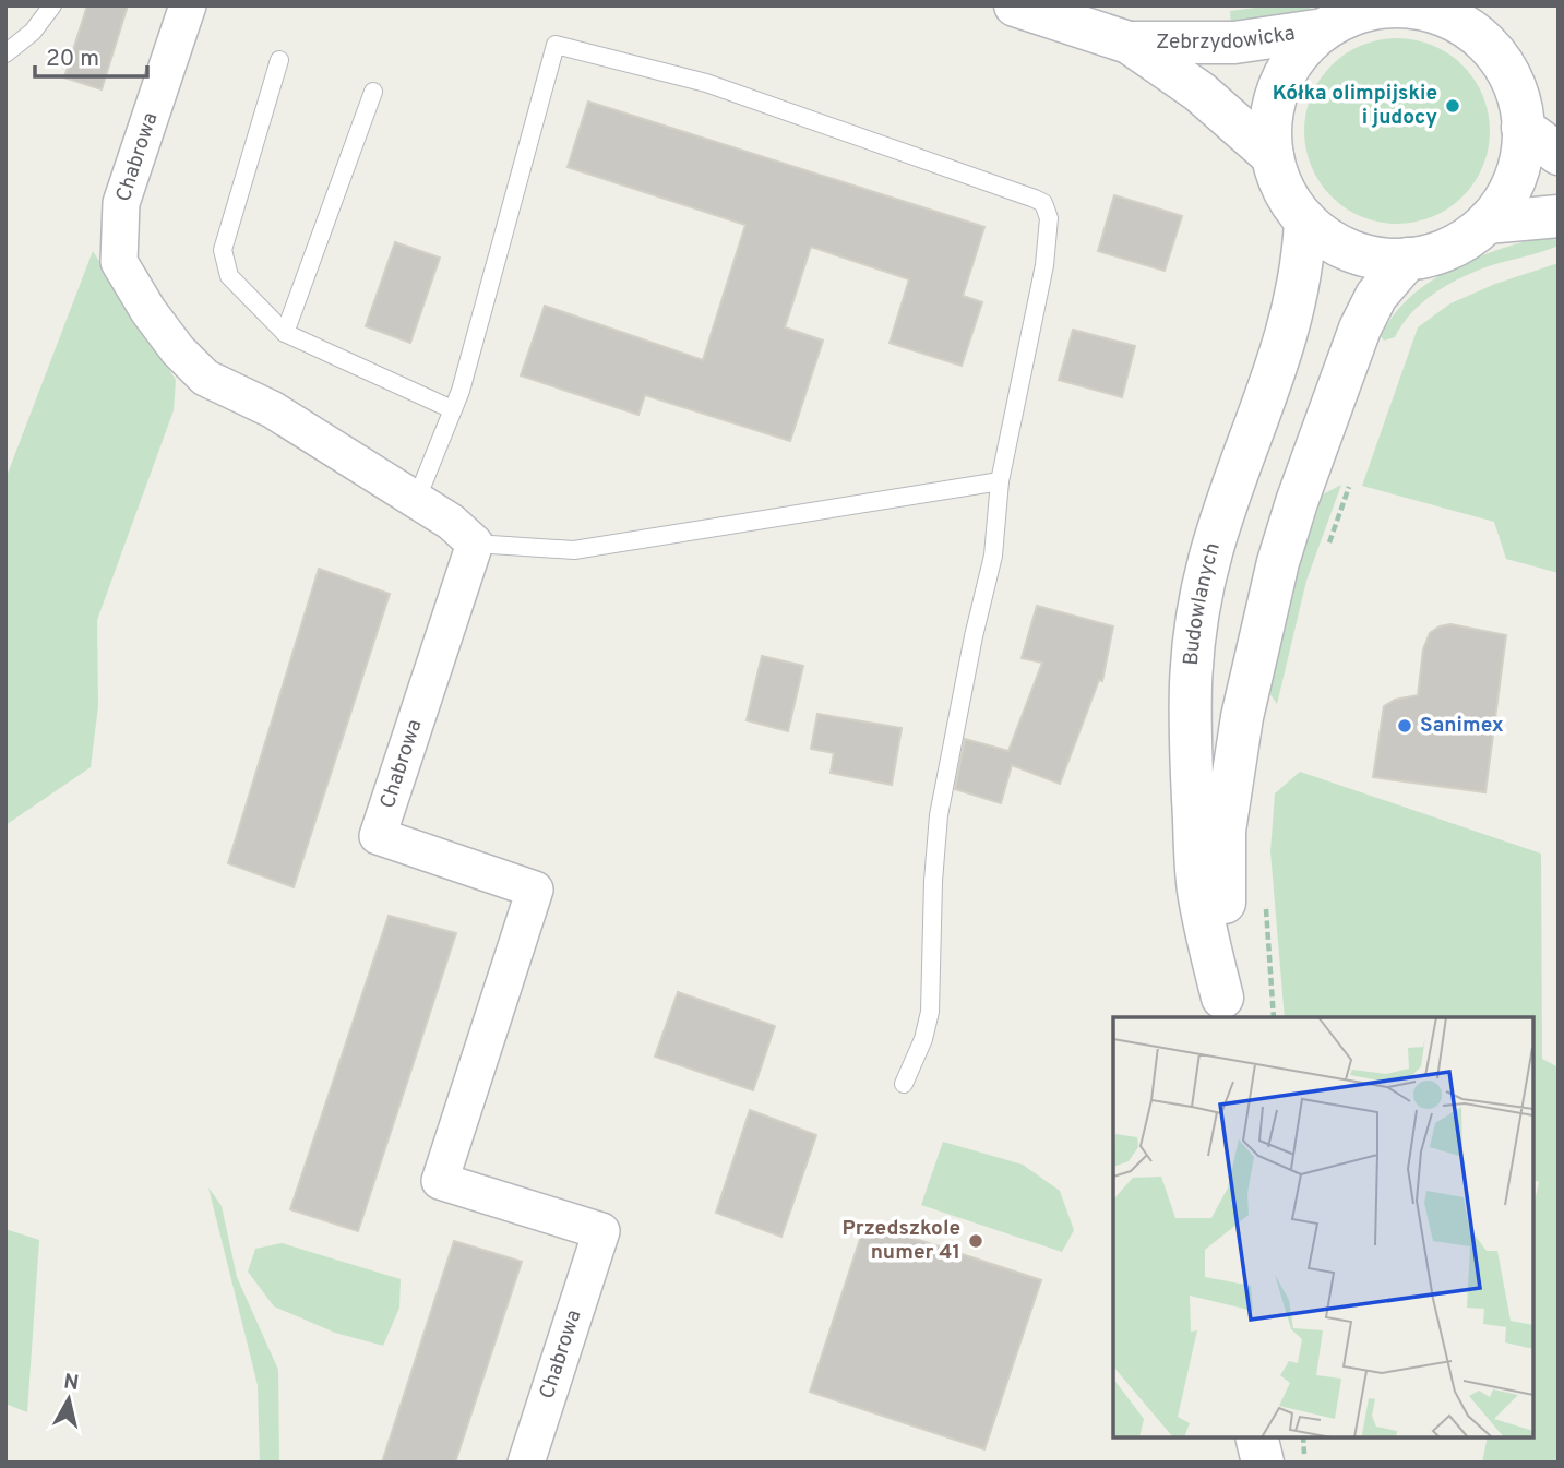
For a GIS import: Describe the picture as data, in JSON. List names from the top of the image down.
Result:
{
  "streets": {
    "main road": ["Zebrzydowicka", "Budowlanych"],
    "street": ["Chabrowa"]
  },
  "crossings": [
    ["Zebrzydowicka", "Budowlanych"]
  ],
  "places": ["Kółka olimpijskie i judocy", "Sanimex", "Przedszkole numer 41"],
  "scale_bar": "20 m",
  "north": "top"
}
